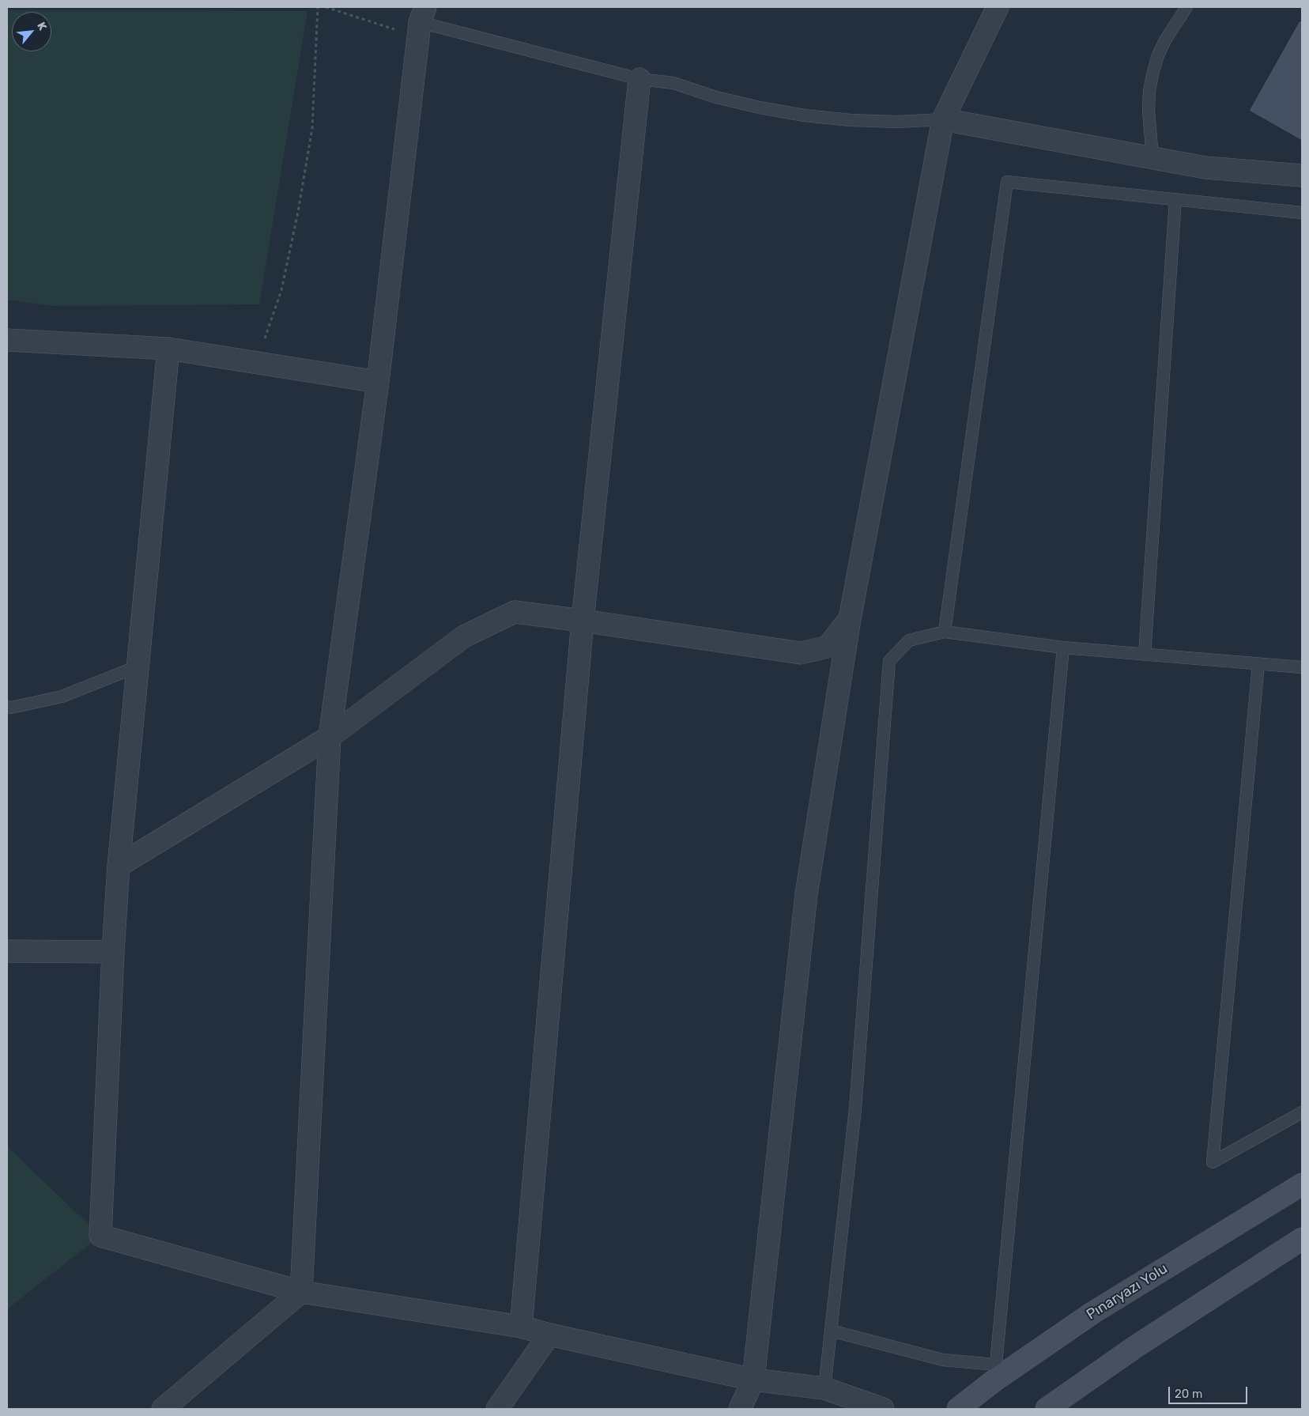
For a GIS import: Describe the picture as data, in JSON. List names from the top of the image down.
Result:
{
  "streets": {
    "street": ["Pınaryazı Yolu"]
  },
  "scale_bar": "20 m",
  "north": "top right"
}
